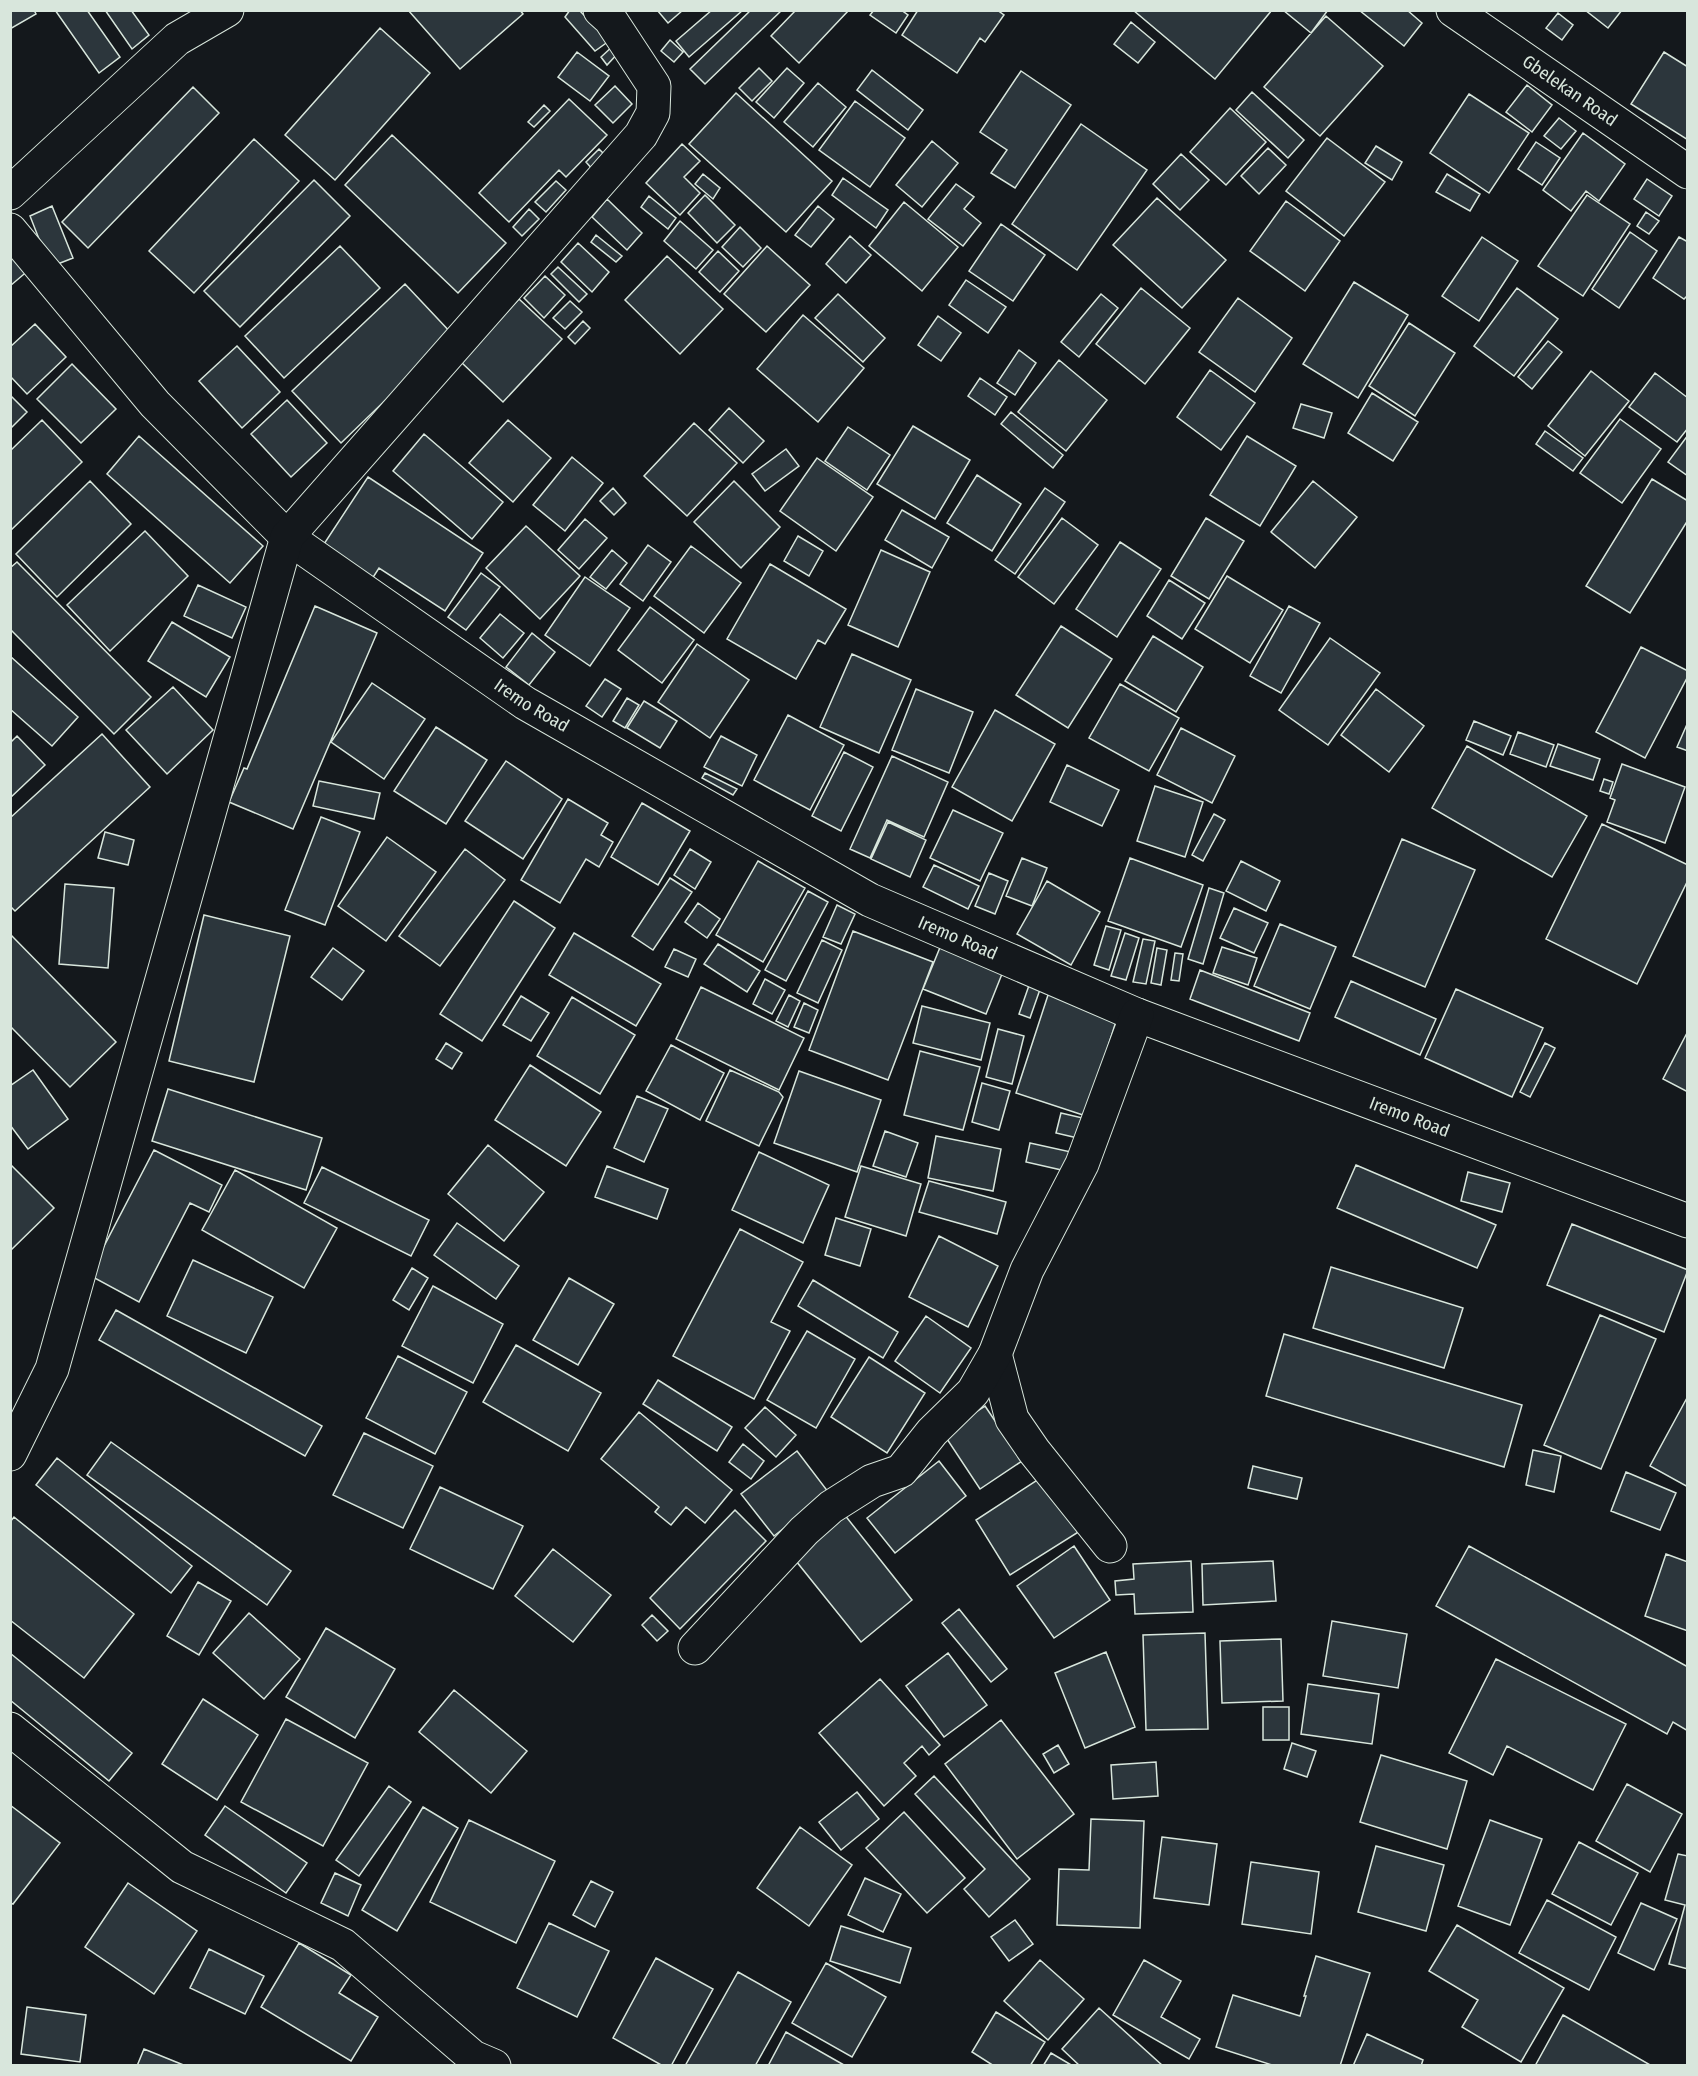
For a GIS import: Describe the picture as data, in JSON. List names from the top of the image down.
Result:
{
  "streets": {
    "street": ["Gbelekan Road", "Iremo Road"]
  }
}
